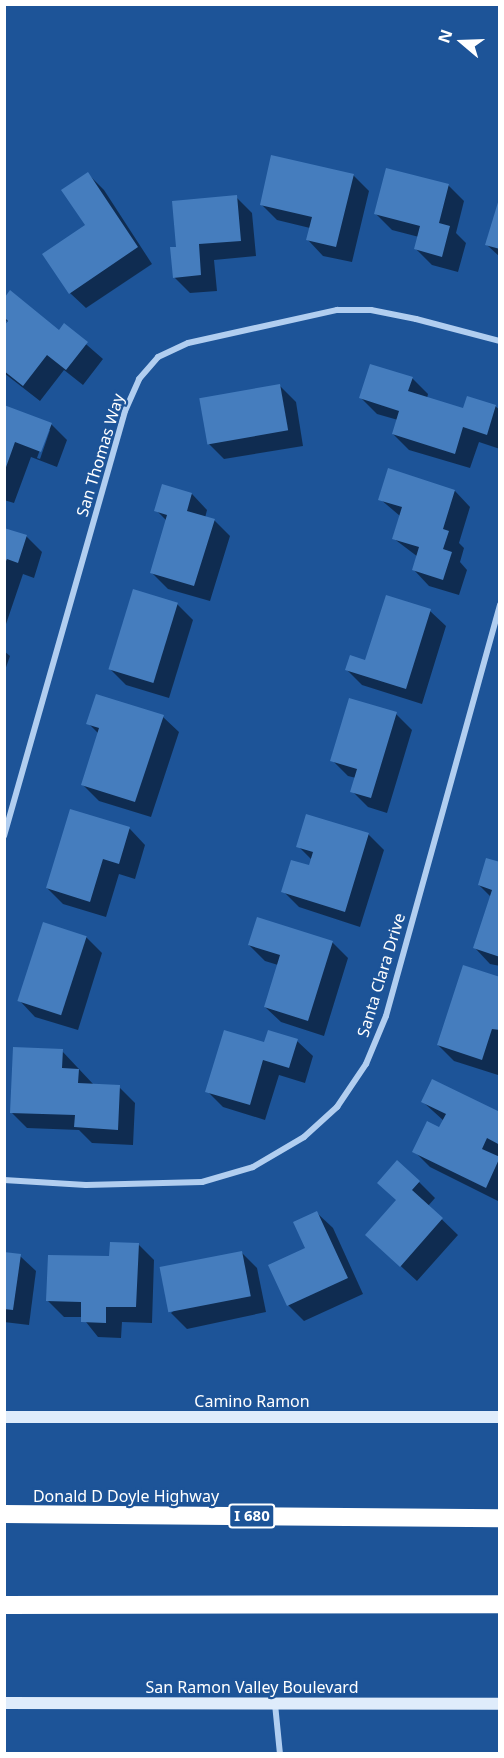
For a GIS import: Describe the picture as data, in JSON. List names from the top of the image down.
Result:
{
  "streets": {
    "highway": ["Donald D Doyle Highway", "I 680"],
    "main road": ["Camino Ramon", "San Ramon Valley Boulevard"],
    "street": ["San Thomas Way", "Santa Clara Drive"]
  },
  "north": "left"
}
